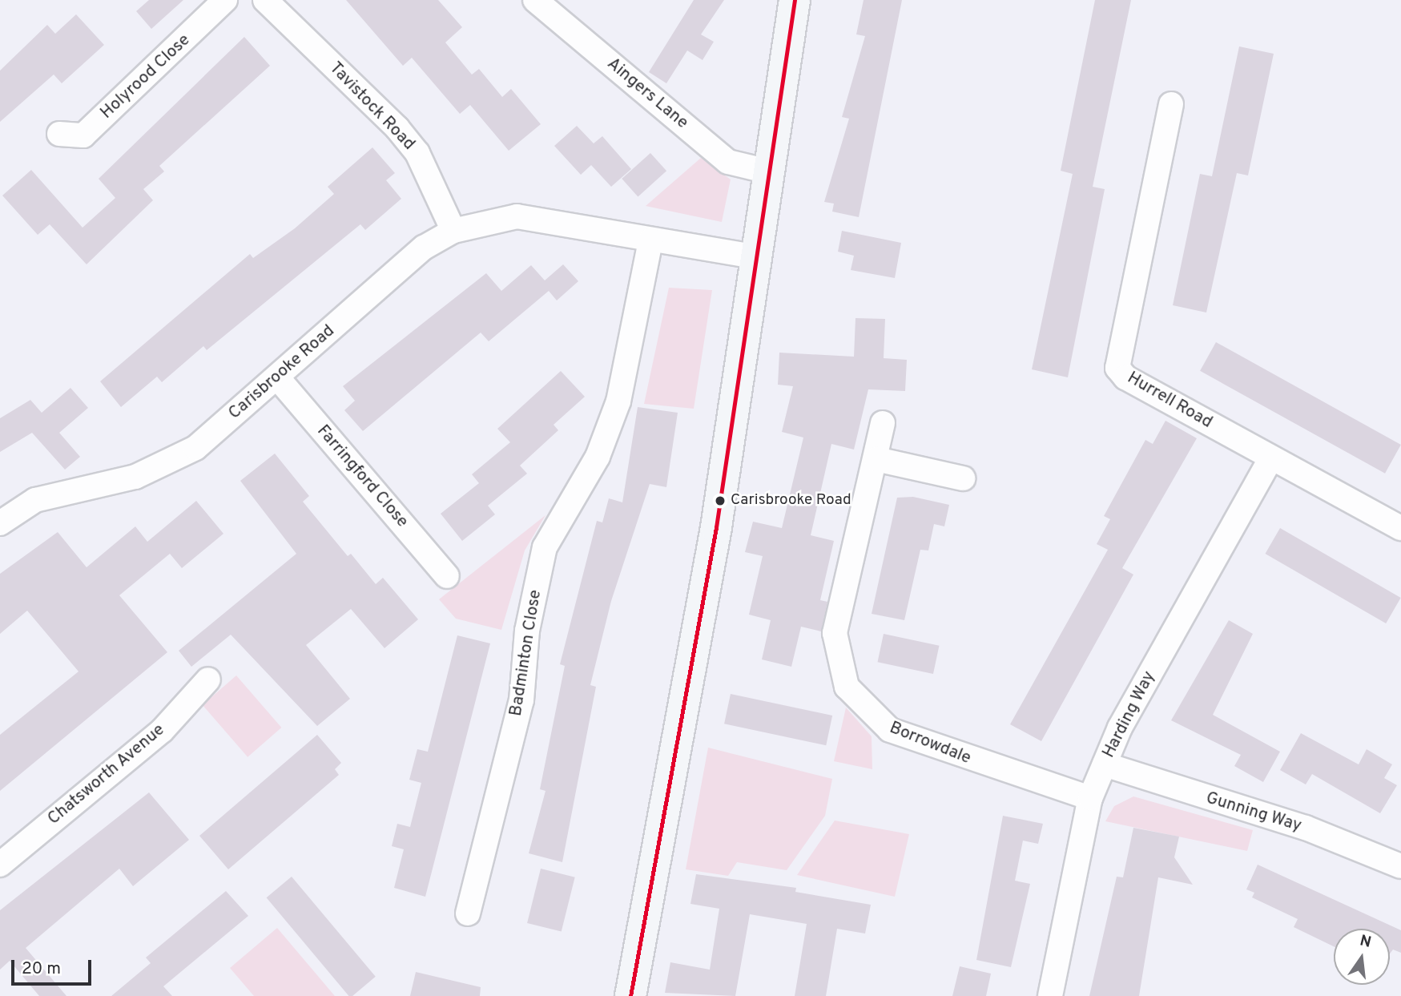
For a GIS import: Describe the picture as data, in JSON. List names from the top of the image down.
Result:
{
  "streets": {
    "street": [
      "Holyrood Close",
      "Aingers Lane",
      "Tavistock Road",
      "Carisbrooke Road",
      "Hurrell Road",
      "Farringford Close",
      "Badminton Close",
      "Harding Way",
      "Borrowdale",
      "Chatsworth Avenue",
      "Gunning Way"
    ]
  },
  "crossings": [
    ["Tavistock Road", "Carisbrooke Road"],
    ["Carisbrooke Road", "Farringford Close"],
    ["Carisbrooke Road", "Badminton Close"],
    ["Hurrell Road", "Harding Way"],
    ["Harding Way", "Borrowdale"],
    ["Harding Way", "Gunning Way"]
  ],
  "places": ["Carisbrooke Road"],
  "scale_bar": "20 m",
  "north": "top"
}
